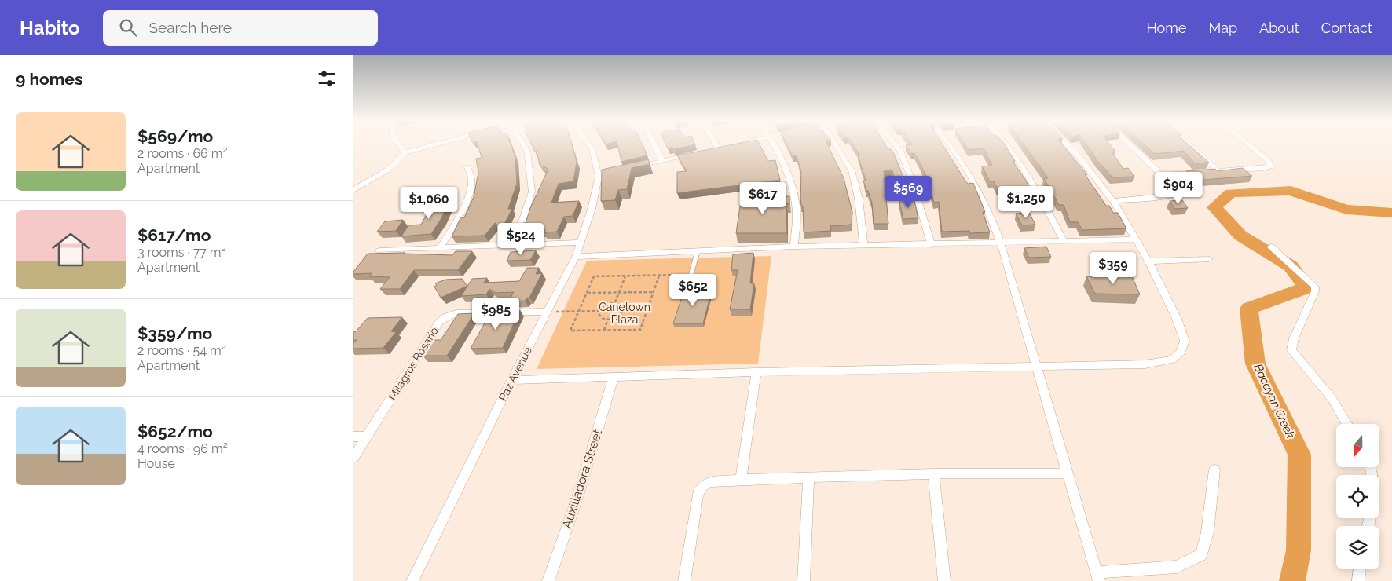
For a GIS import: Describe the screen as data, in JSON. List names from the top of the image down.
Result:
{
  "streets": {
    "street": ["Milagros Rosario", "Paz Avenue", "Auxilladora Street"]
  },
  "crossings": [
    ["Milagros Rosario", "Paz Avenue"]
  ],
  "water": ["Bacayan Creek"],
  "parks": ["Canetown Plaza"],
  "north": "bottom",
  "page": {
    "header": "Habito",
    "search": "Search here",
    "nav": [
      "Home",
      "Map",
      "About",
      "Contact"
    ],
    "heading": "9 homes",
    "list": [
      {
        "name": "$569/mo",
        "note": "2 rooms · 66 m² · Apartment"
      },
      {
        "name": "$617/mo",
        "note": "3 rooms · 77 m² · Apartment"
      },
      {
        "name": "$359/mo",
        "note": "2 rooms · 54 m² · Apartment"
      },
      {
        "name": "$652/mo",
        "note": "4 rooms · 96 m² · House"
      }
    ],
    "price": [
      "$904",
      "$569",
      "$617",
      "$1,250",
      "$1,060",
      "$524",
      "$359",
      "$652",
      "$985"
    ]
  }
}
